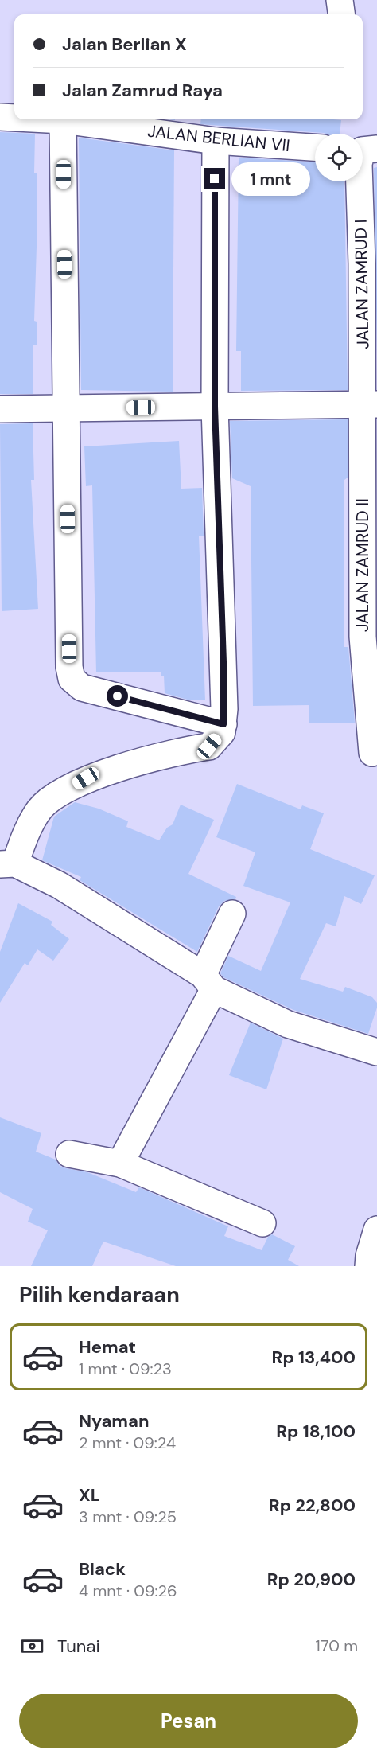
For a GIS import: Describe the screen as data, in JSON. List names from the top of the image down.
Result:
{
  "streets": {
    "street": ["JALAN BERLIAN VII", "JALAN ZAMRUD I", "JALAN ZAMRUD II"]
  },
  "crossings": [
    ["JALAN ZAMRUD I", "JALAN ZAMRUD II"]
  ],
  "page": {
    "banner": ["Jalan Berlian X", "Jalan Zamrud Raya"],
    "bubble": "1 mnt",
    "heading": "Pilih kendaraan",
    "list": [
      {
        "name": "Hemat",
        "note": "1 mnt · 09:23",
        "value": "Rp 13,400"
      },
      {
        "name": "Nyaman",
        "note": "2 mnt · 09:24",
        "value": "Rp 18,100"
      },
      {
        "name": "XL",
        "note": "3 mnt · 09:25",
        "value": "Rp 22,800"
      },
      {
        "name": "Black",
        "note": "4 mnt · 09:26",
        "value": "Rp 20,900"
      }
    ],
    "pay": ["Tunai", "170 m"],
    "buttons": "Pesan"
  }
}
